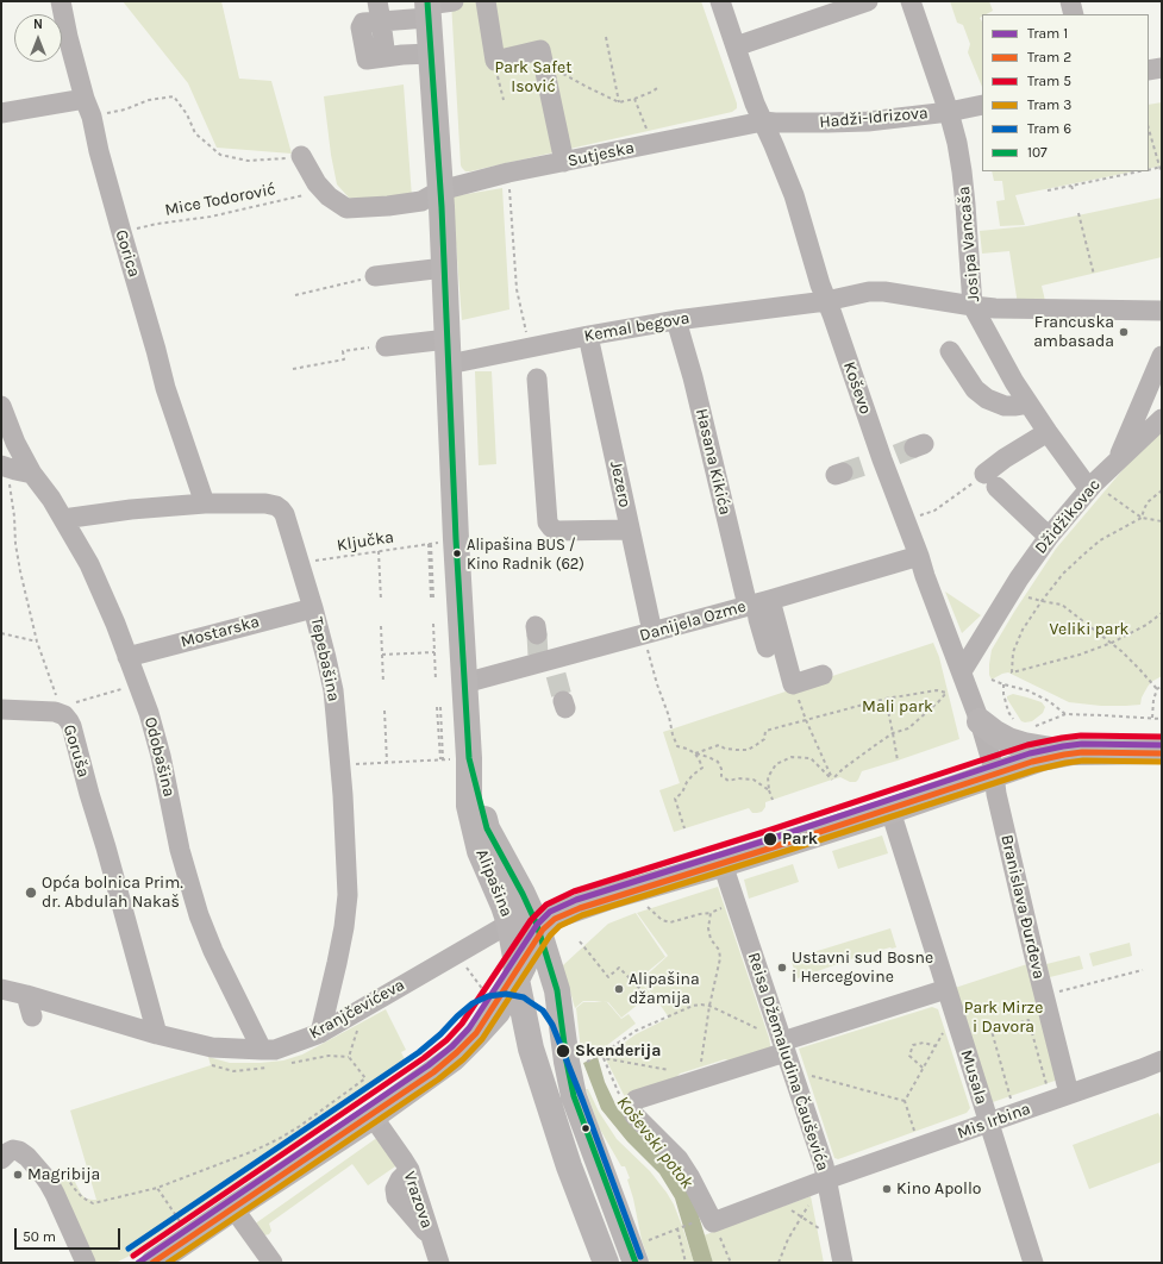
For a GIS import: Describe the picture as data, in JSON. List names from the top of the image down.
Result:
{
  "streets": {
    "main road": ["Alipašina"],
    "street": [
      "Hadži-Idrizova",
      "Sutjeska",
      "Josipa Vancaša",
      "Gorica",
      "Kemal begova",
      "Koševo",
      "Hasana Kikića",
      "Jezero",
      "Džidžikovac",
      "Danijela Ozme",
      "Mostarska",
      "Tepebašina",
      "Goruša",
      "Odobašina",
      "Branislava Đurđeva",
      "Kranjčevićeva",
      "Reisa Džemaludina Čauševića",
      "Musala",
      "Mis Irbina",
      "Vrazova"
    ],
    "path": ["Mice Todorović", "Ključka"]
  },
  "crossings": [
    ["Hadži-Idrizova", "Sutjeska"],
    ["Hadži-Idrizova", "Josipa Vancaša"],
    ["Hadži-Idrizova", "Koševo"],
    ["Sutjeska", "Mice Todorović"],
    ["Sutjeska", "Koševo"],
    ["Sutjeska", "Alipašina"],
    ["Mice Todorović", "Gorica"],
    ["Josipa Vancaša", "Kemal begova"],
    ["Josipa Vancaša", "Džidžikovac"],
    ["Gorica", "Tepebašina"],
    ["Kemal begova", "Koševo"],
    ["Kemal begova", "Hasana Kikića"],
    ["Kemal begova", "Jezero"],
    ["Kemal begova", "Alipašina"],
    ["Koševo", "Džidžikovac"],
    ["Koševo", "Danijela Ozme"],
    ["Koševo", "Branislava Đurđeva"],
    ["Hasana Kikića", "Danijela Ozme"],
    ["Jezero", "Danijela Ozme"],
    ["Danijela Ozme", "Alipašina"],
    ["Mostarska", "Tepebašina"],
    ["Mostarska", "Odobašina"],
    ["Tepebašina", "Odobašina"],
    ["Tepebašina", "Kranjčevićeva"],
    ["Goruša", "Kranjčevićeva"],
    ["Odobašina", "Kranjčevićeva"],
    ["Alipašina", "Kranjčevićeva"],
    ["Branislava Đurđeva", "Mis Irbina"],
    ["Reisa Džemaludina Čauševića", "Mis Irbina"],
    ["Musala", "Mis Irbina"]
  ],
  "water": ["Koševski potok"],
  "parks": [
    "Park Safet Isović",
    "Veliki park",
    "Mali park",
    "Park Mirze i Davora"
  ],
  "places": [
    "Francuska ambasada",
    "Alipašina BUS / Kino Radnik (62)",
    "Park",
    "Opća bolnica Prim. dr. Abdulah Nakaš",
    "Ustavni sud Bosne i Hercegovine",
    "Alipašina džamija",
    "Skenderija",
    "Magribija",
    "Kino Apollo"
  ],
  "lines": [
    "transit line 107",
    "tram line 5",
    "tram line 1",
    "tram line 2",
    "tram line 3",
    "tram line 6"
  ],
  "legend": [
    "Tram 1",
    "Tram 2",
    "Tram 5",
    "Tram 3",
    "Tram 6",
    "107"
  ],
  "scale_bar": "50 m",
  "north": "top"
}
